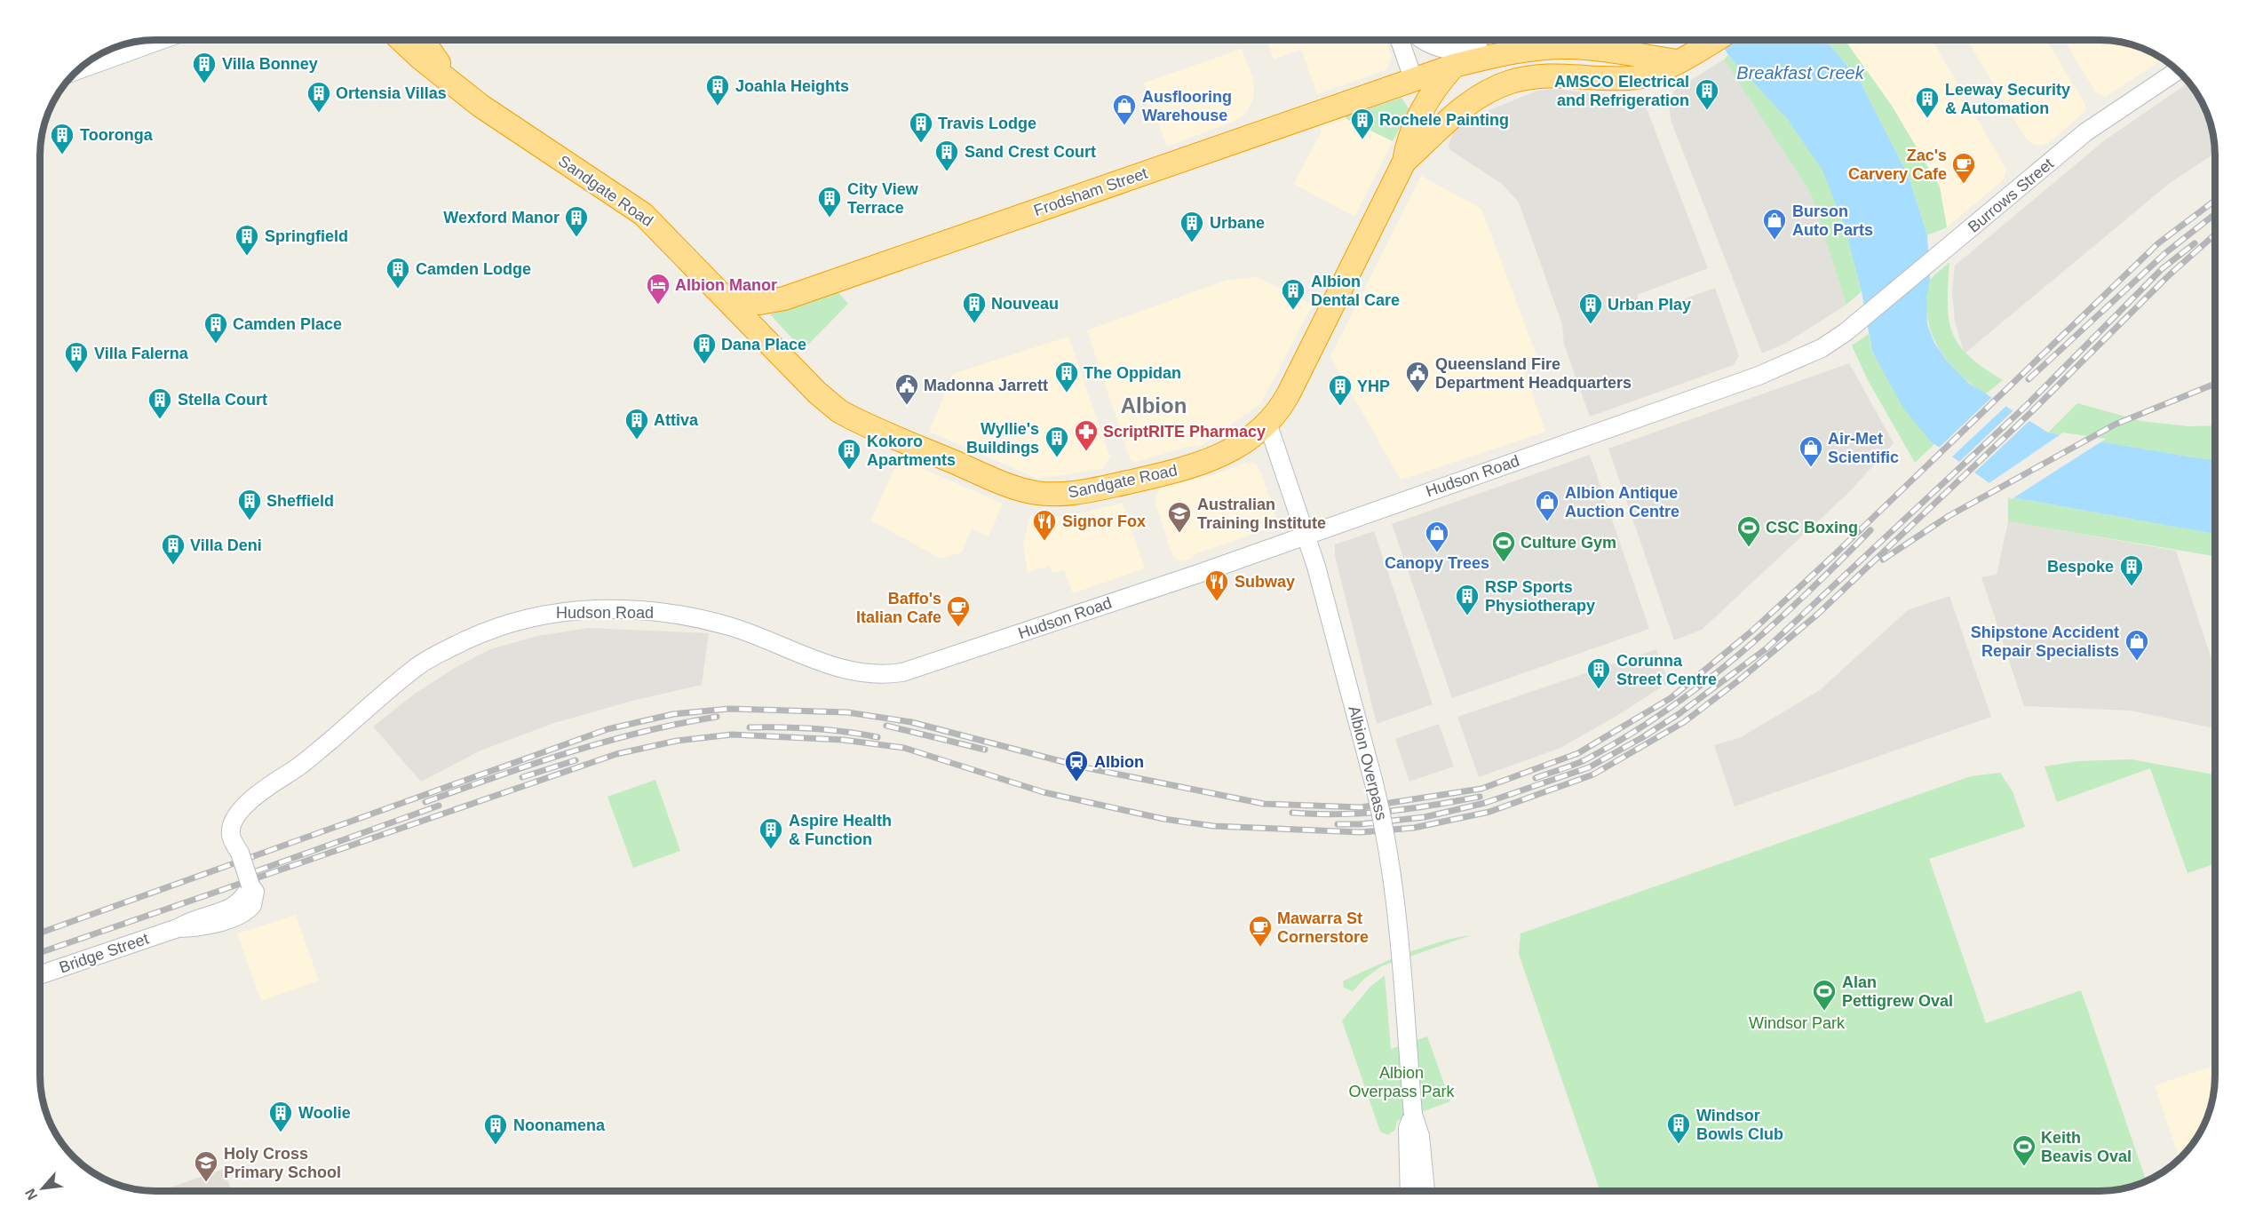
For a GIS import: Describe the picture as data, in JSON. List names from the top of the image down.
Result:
{
  "streets": {
    "highway": ["Sandgate Road", "Frodsham Street"],
    "main road": [
      "Burrows Street",
      "Hudson Road",
      "Albion Overpass",
      "Bridge Street"
    ]
  },
  "crossings": [
    ["Sandgate Road", "Frodsham Street"],
    ["Sandgate Road", "Albion Overpass"],
    ["Burrows Street", "Hudson Road"],
    ["Hudson Road", "Albion Overpass"],
    ["Hudson Road", "Bridge Street"]
  ],
  "districts": ["Albion"],
  "water": ["Breakfast Creek"],
  "parks": ["Windsor Park", "Albion Overpass Park"],
  "places": {
    "building": [
      "Villa Bonney",
      "Joahla Heights",
      "AMSCO Electrical and Refrigeration",
      "Ortensia Villas",
      "Leeway Security & Automation",
      "Rochele Painting",
      "Travis Lodge",
      "Tooronga",
      "Sand Crest Court",
      "City View Terrace",
      "Wexford Manor",
      "Urbane",
      "Springfield",
      "Camden Lodge",
      "Albion Dental Care",
      "Nouveau",
      "Urban Play",
      "Camden Place",
      "Dana Place",
      "Villa Falerna",
      "The Oppidan",
      "YHP",
      "Stella Court",
      "Attiva",
      "Wyllie's Buildings",
      "Kokoro Apartments",
      "Sheffield",
      "Villa Deni",
      "Bespoke",
      "RSP Sports Physiotherapy",
      "Corunna Street Centre",
      "Aspire Health & Function",
      "Woolie",
      "Windsor Bowls Club",
      "Noonamena"
    ],
    "shop": [
      "Ausflooring Warehouse",
      "Burson Auto Parts",
      "Air-Met Scientific",
      "Albion Antique Auction Centre",
      "Canopy Trees",
      "Shipstone Accident Repair Specialists"
    ],
    "cafe": ["Zac's Carvery Cafe", "Baffo's Italian Cafe", "Mawarra St Cornerstore"],
    "hotel": ["Albion Manor"],
    "public building": ["Queensland Fire Department Headquarters", "Madonna Jarrett"],
    "pharmacy": ["ScriptRITE Pharmacy"],
    "school or university": ["Australian Training Institute", "Holy Cross Primary School"],
    "restaurant": ["Signor Fox", "Subway"],
    "sports": [
      "CSC Boxing",
      "Culture Gym",
      "Alan Pettigrew Oval",
      "Keith Beavis Oval"
    ],
    "station": ["Albion"]
  },
  "north": "bottom left"
}
